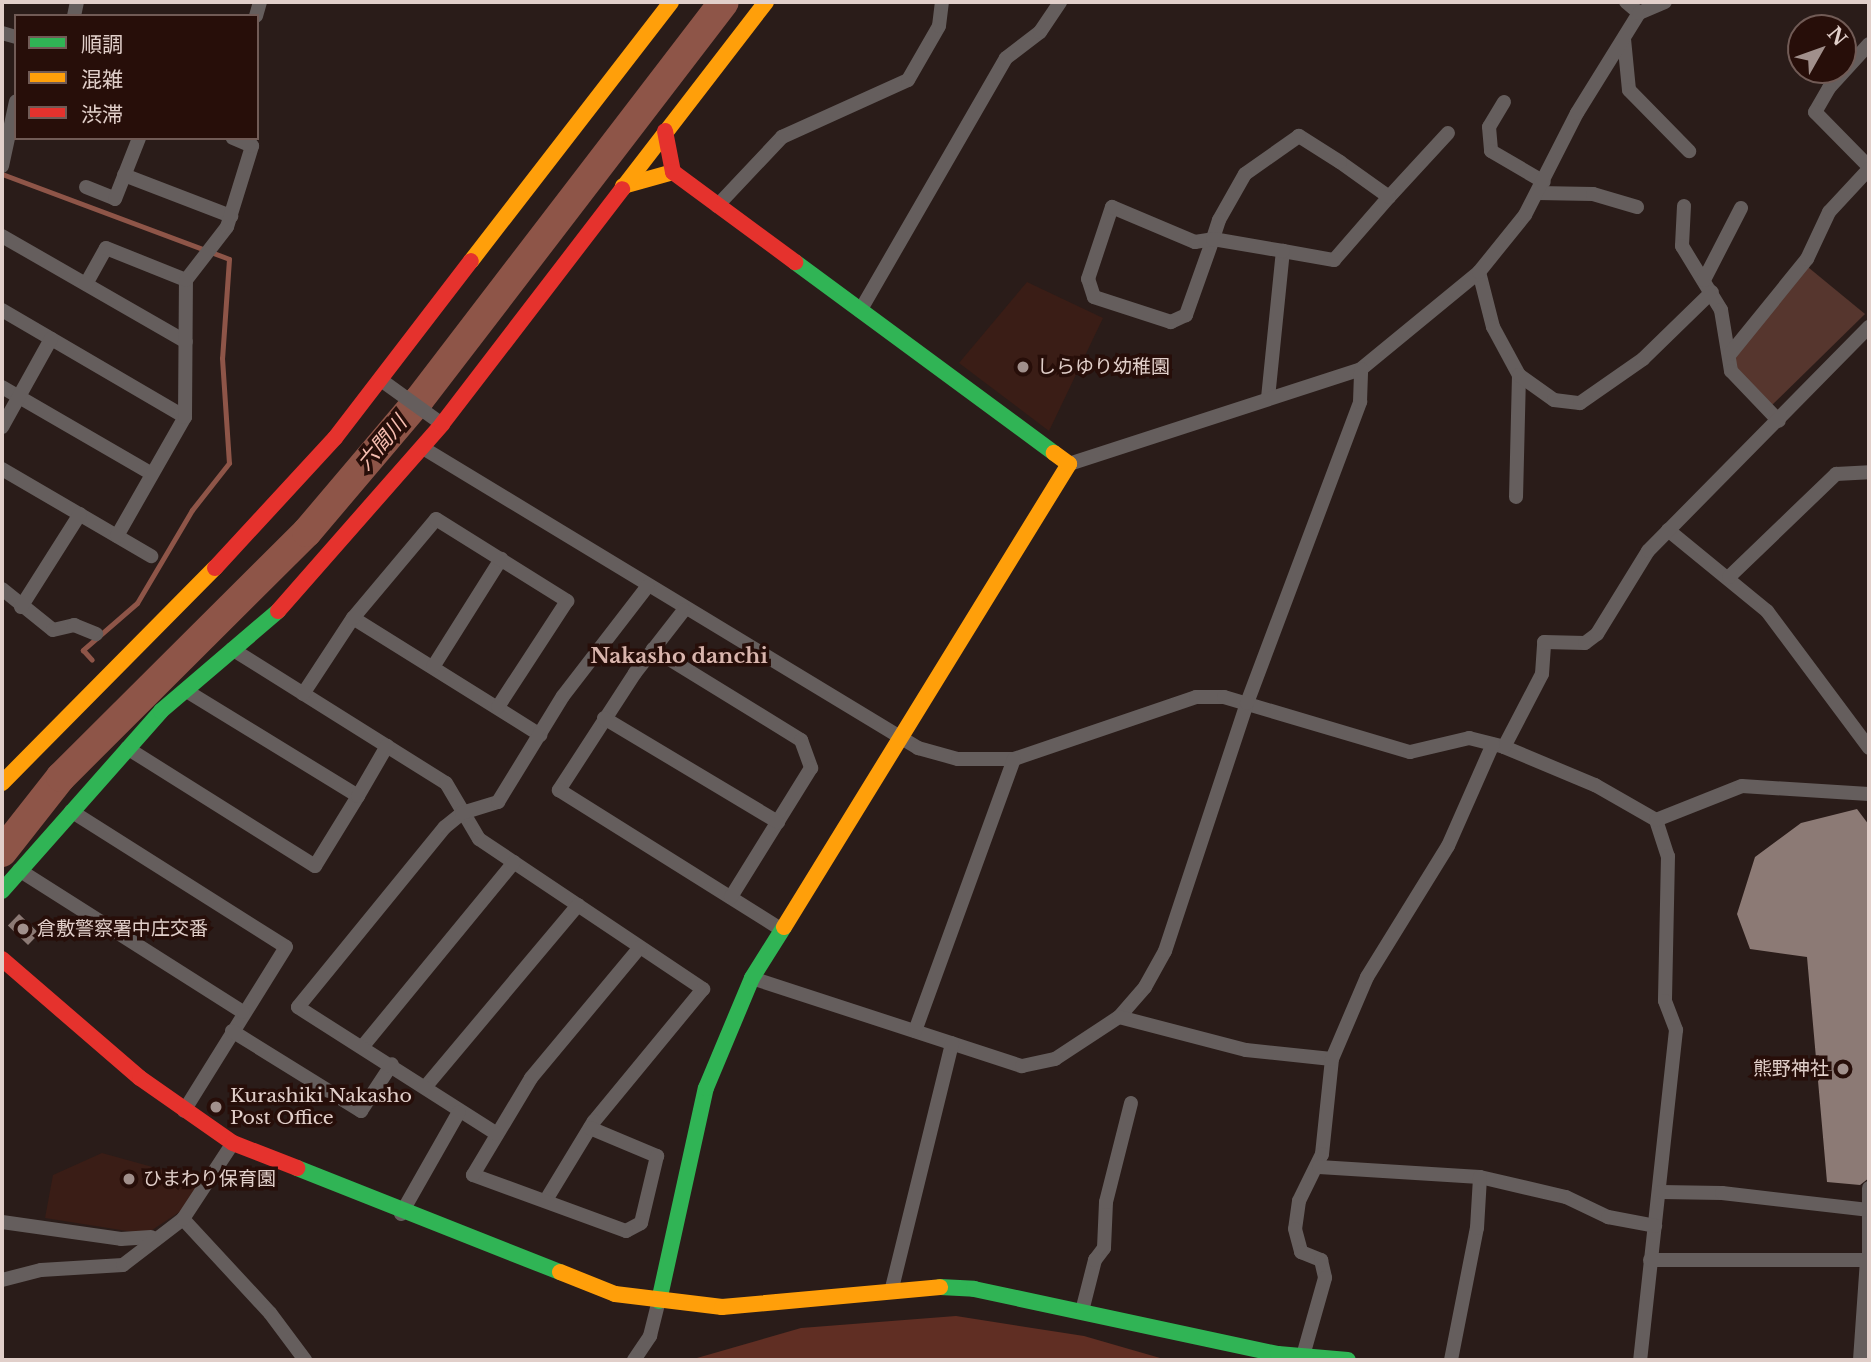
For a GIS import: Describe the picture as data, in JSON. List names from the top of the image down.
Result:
{
  "districts": ["Nakasho danchi"],
  "water": ["六間川"],
  "places": [
    "しらゆり幼稚園",
    "倉敷警察署中庄交番",
    "熊野神社",
    "Kurashiki Nakasho Post Office",
    "ひまわり保育園"
  ],
  "legend": ["順調", "混雑", "渋滞"],
  "north": "top right"
}
